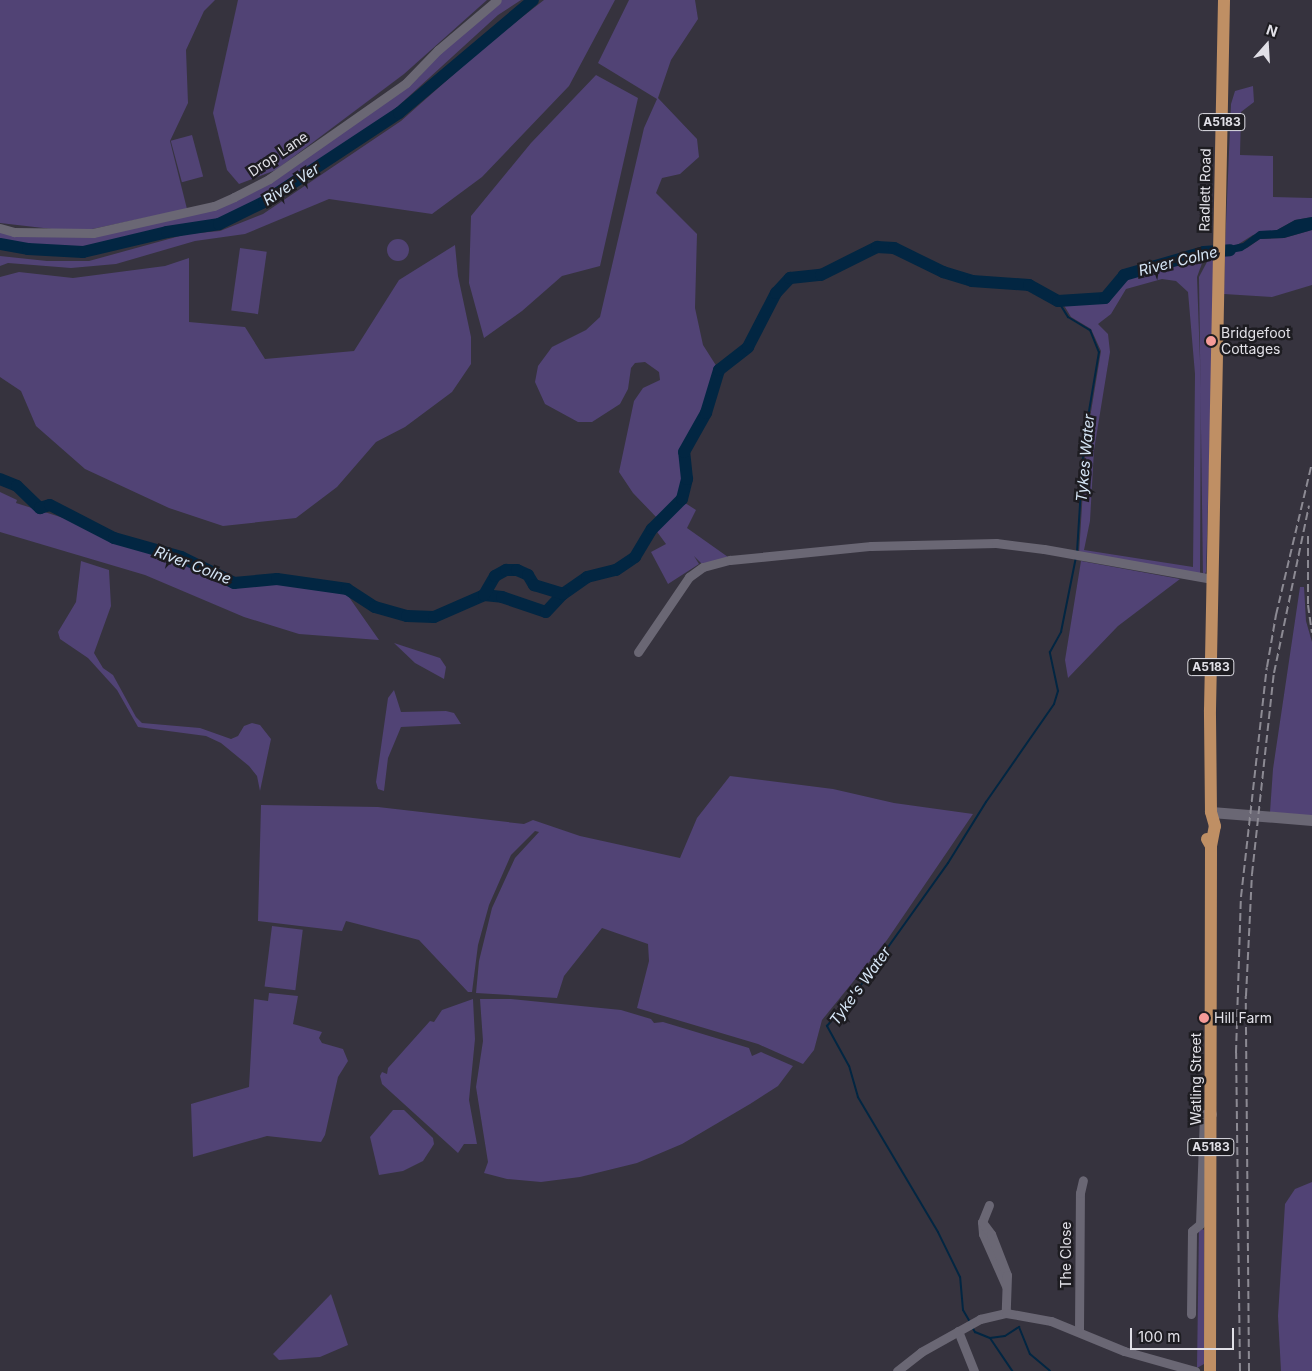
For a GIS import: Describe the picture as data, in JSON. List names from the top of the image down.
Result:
{
  "streets": {
    "main road": ["A5183", "Radlett Road", "Watling Street"],
    "street": ["Drop Lane", "The Close"]
  },
  "crossings": [
    ["A5183", "Radlett Road"],
    ["A5183", "Watling Street"]
  ],
  "water": [
    "River Ver",
    "River Colne",
    "Tykes Water",
    "Tyke's Water"
  ],
  "places": ["Bridgefoot Cottages", "Hill Farm"],
  "scale_bar": "100 m",
  "north": "top"
}
